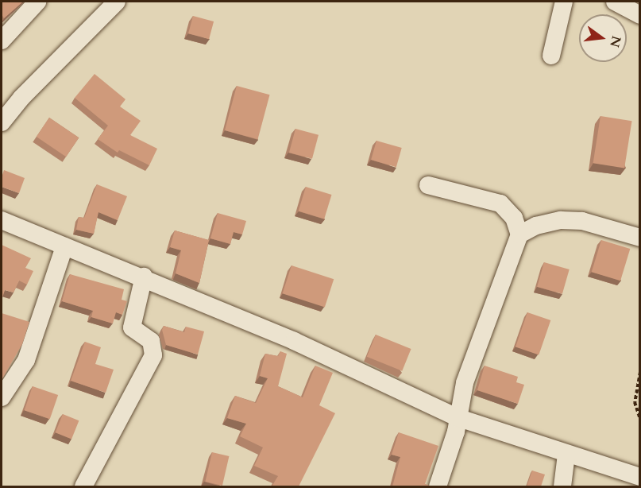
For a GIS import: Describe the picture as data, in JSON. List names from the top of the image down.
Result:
{
  "north": "right"
}
